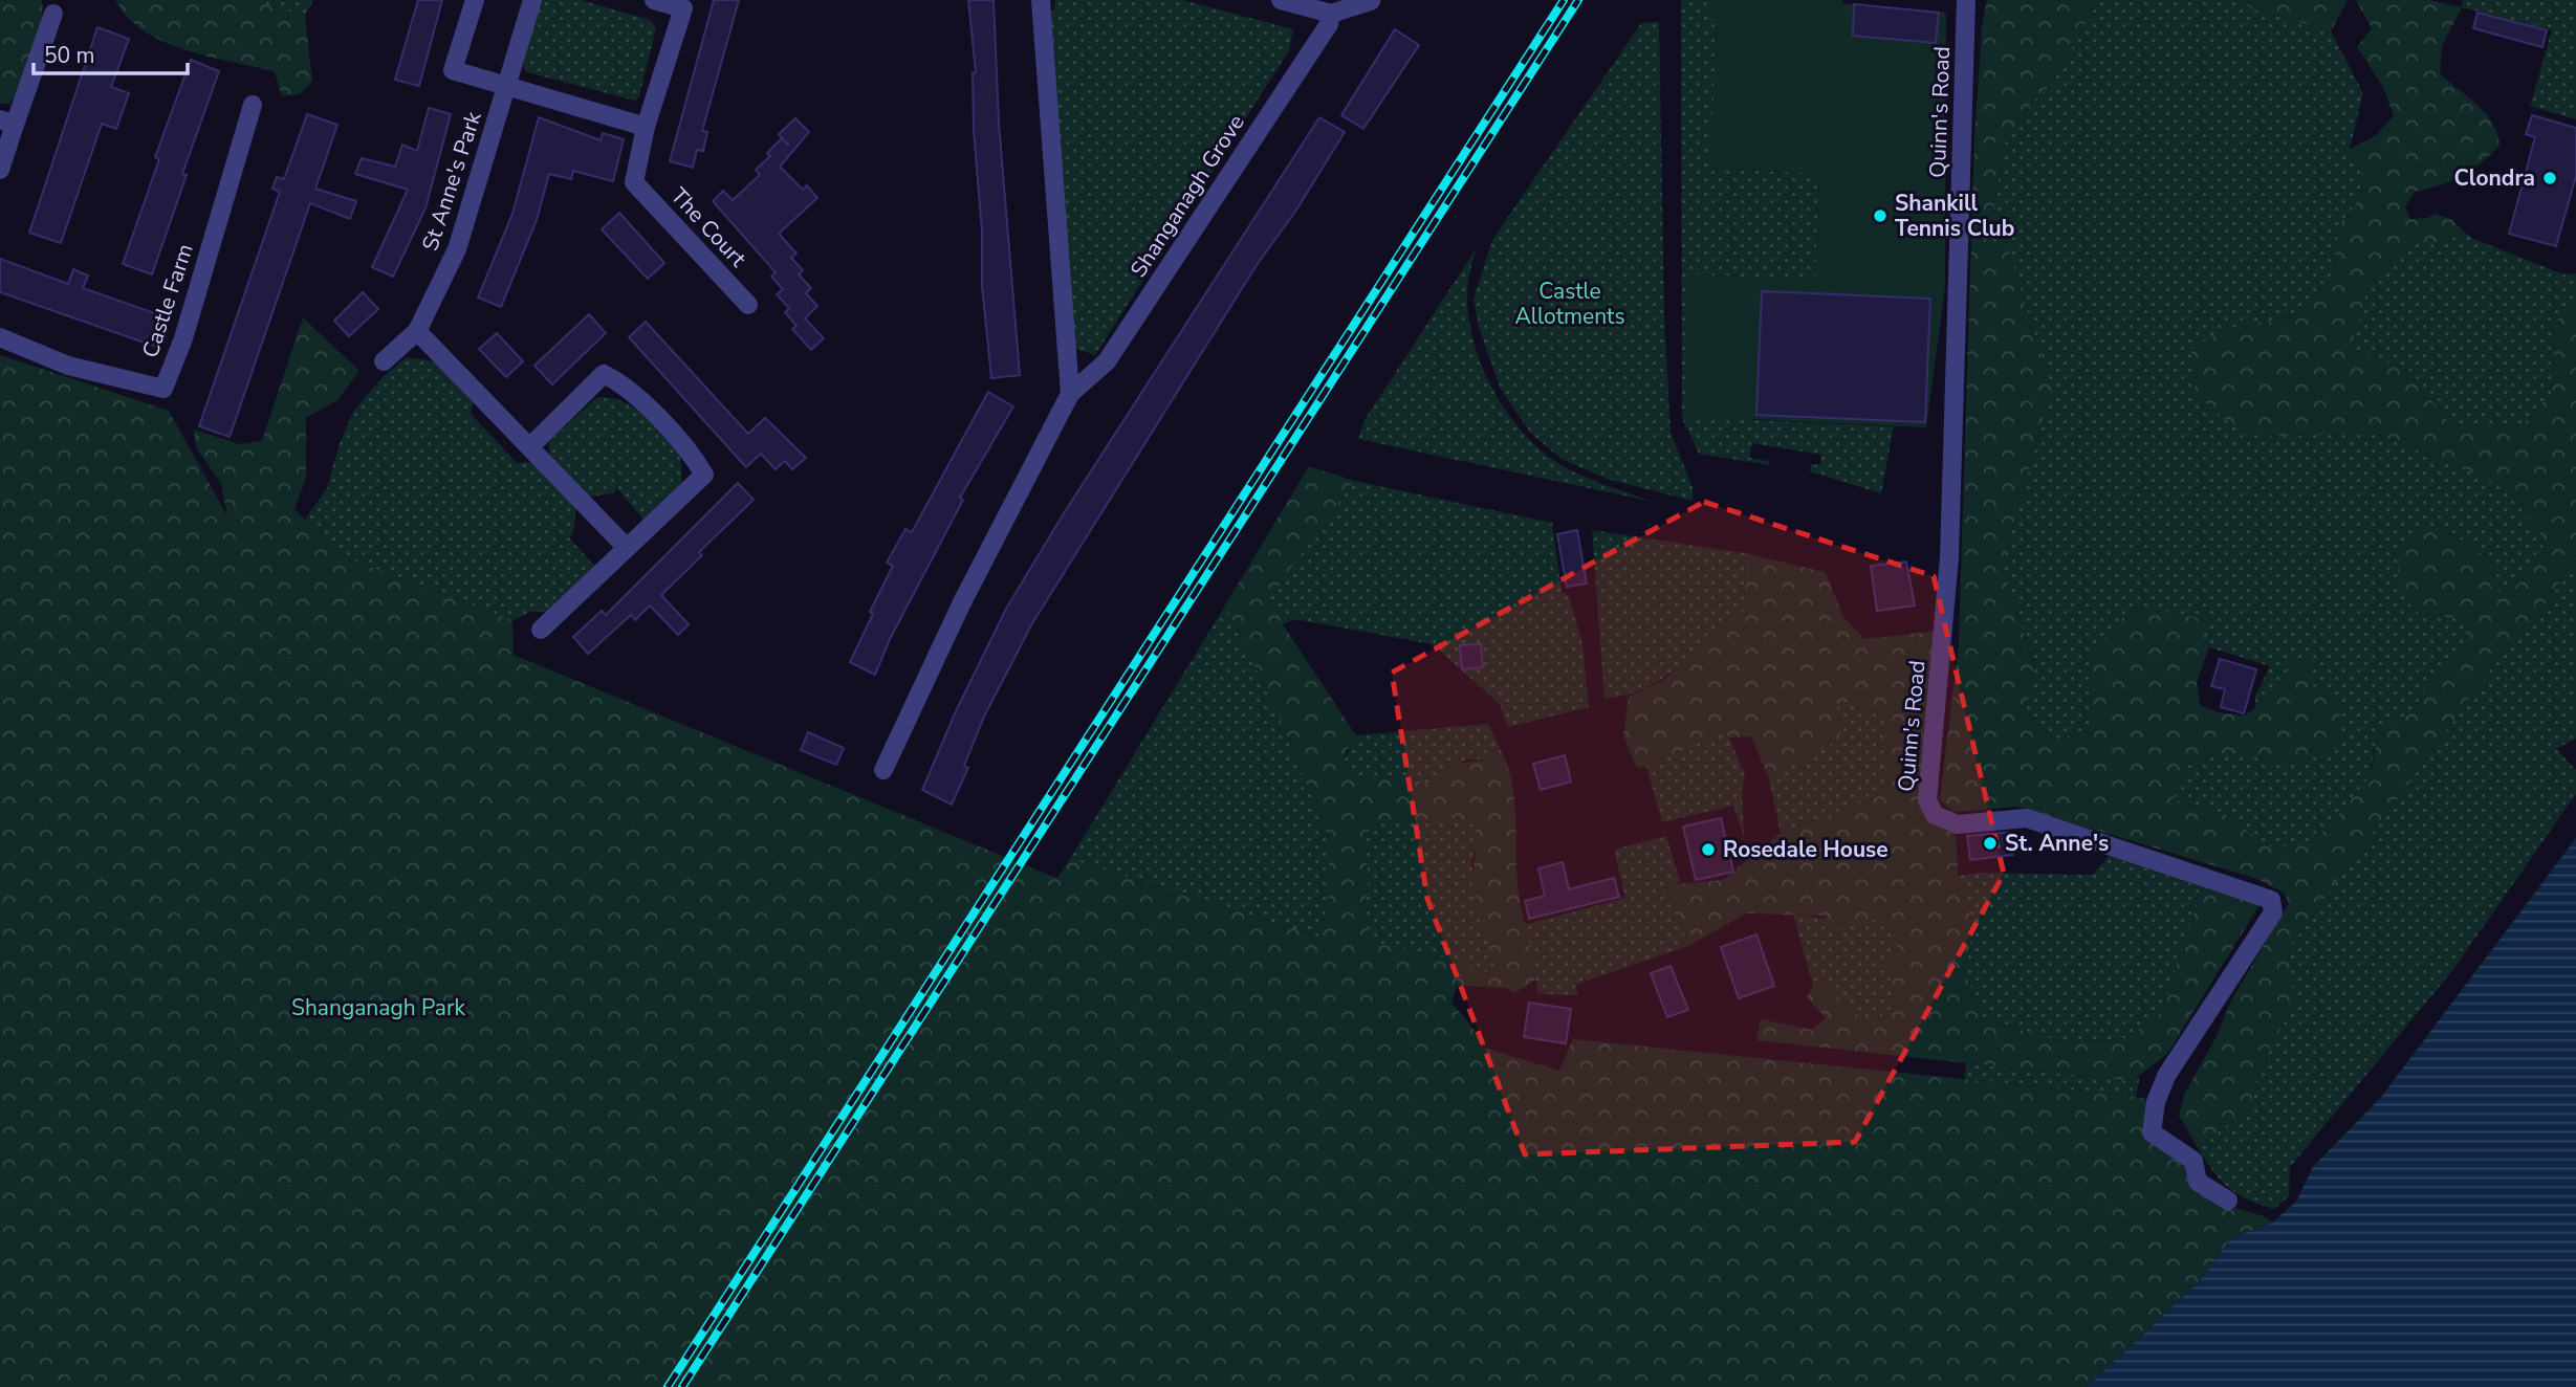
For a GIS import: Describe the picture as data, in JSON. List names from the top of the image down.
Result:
{
  "streets": {
    "street": [
      "Quinn's Road",
      "St Anne's Park",
      "Shanganagh Grove",
      "The Court",
      "Castle Farm"
    ]
  },
  "parks": ["Castle Allotments", "Shanganagh Park"],
  "places": [
    "Clondra",
    "Shankill Tennis Club",
    "St. Anne's",
    "Rosedale House"
  ],
  "scale_bar": "50 m"
}
